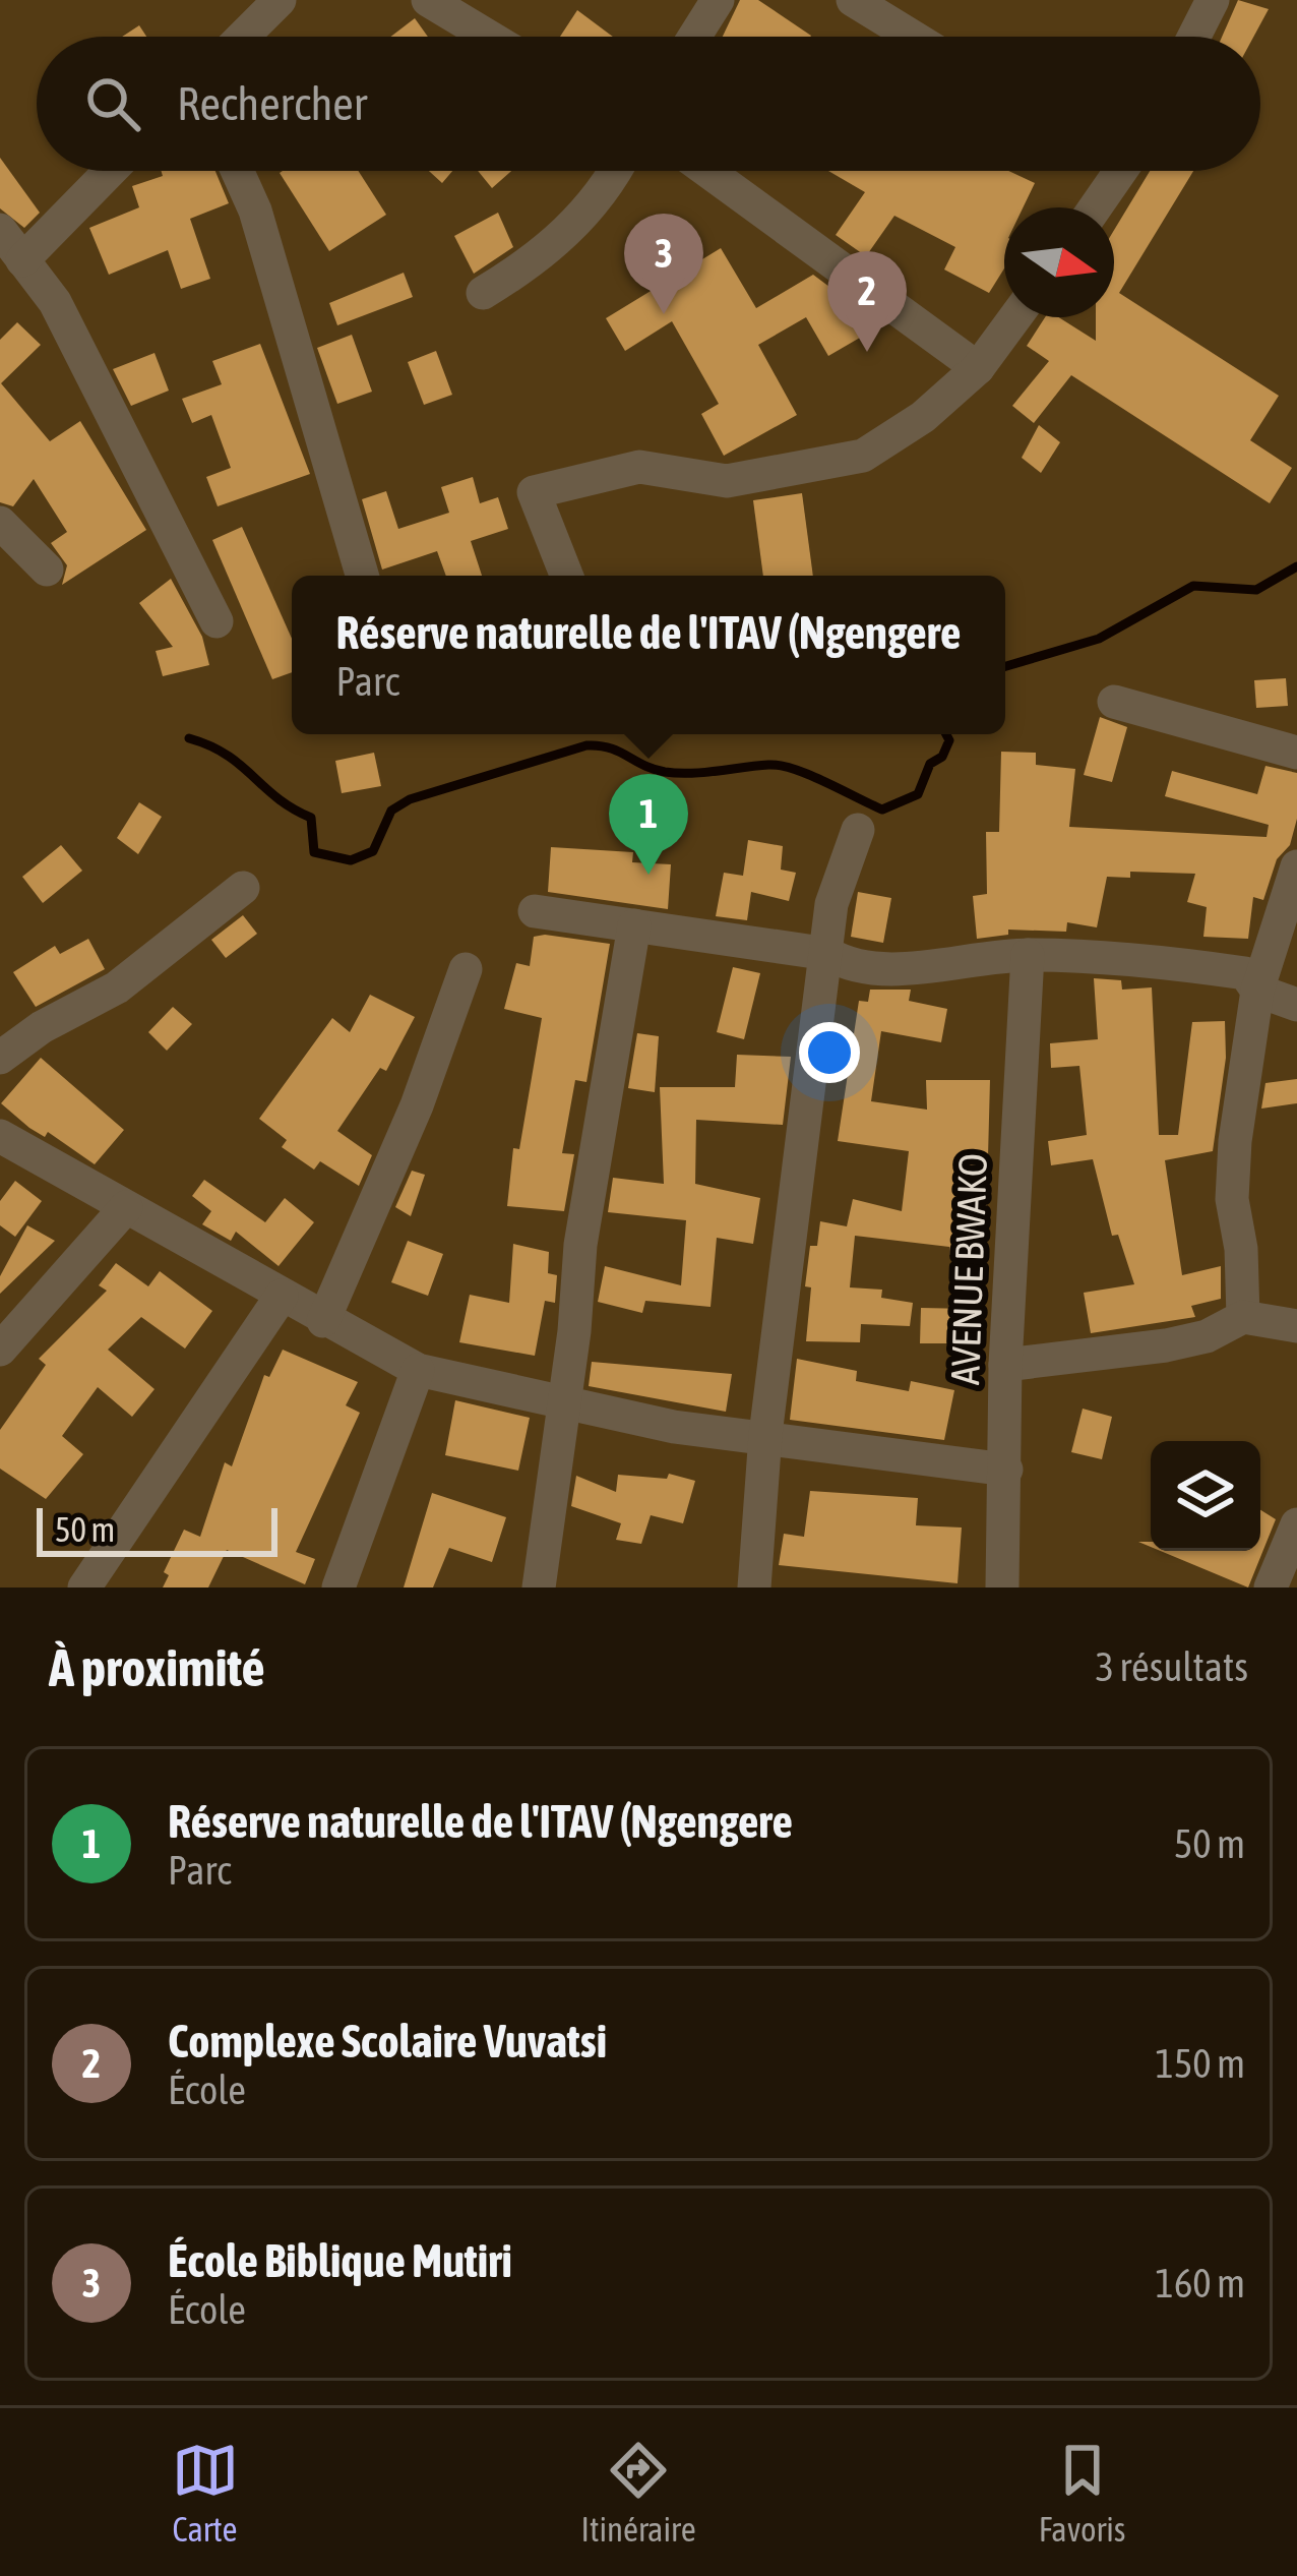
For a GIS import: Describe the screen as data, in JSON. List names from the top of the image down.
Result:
{
  "streets": {
    "street": ["AVENUE BWAKO"]
  },
  "scale_bar": "50 m",
  "north": "right",
  "page": {
    "search": "Rechercher",
    "pins": ["3", "2", "1"],
    "popup": ["Réserve naturelle de l'ITAV (Ngengere", "Parc"],
    "scale": "50 m",
    "heading": ["À proximité", "3 résultats"],
    "list": [
      {
        "mark": "1",
        "name": "Réserve naturelle de l'ITAV (Ngengere",
        "note": "Parc",
        "value": "50 m"
      },
      {
        "mark": "2",
        "name": "Complexe Scolaire Vuvatsi",
        "note": "École",
        "value": "150 m"
      },
      {
        "mark": "3",
        "name": "École Biblique Mutiri",
        "note": "École",
        "value": "160 m"
      }
    ],
    "nav": ["Carte", "Itinéraire", "Favoris"]
  }
}
